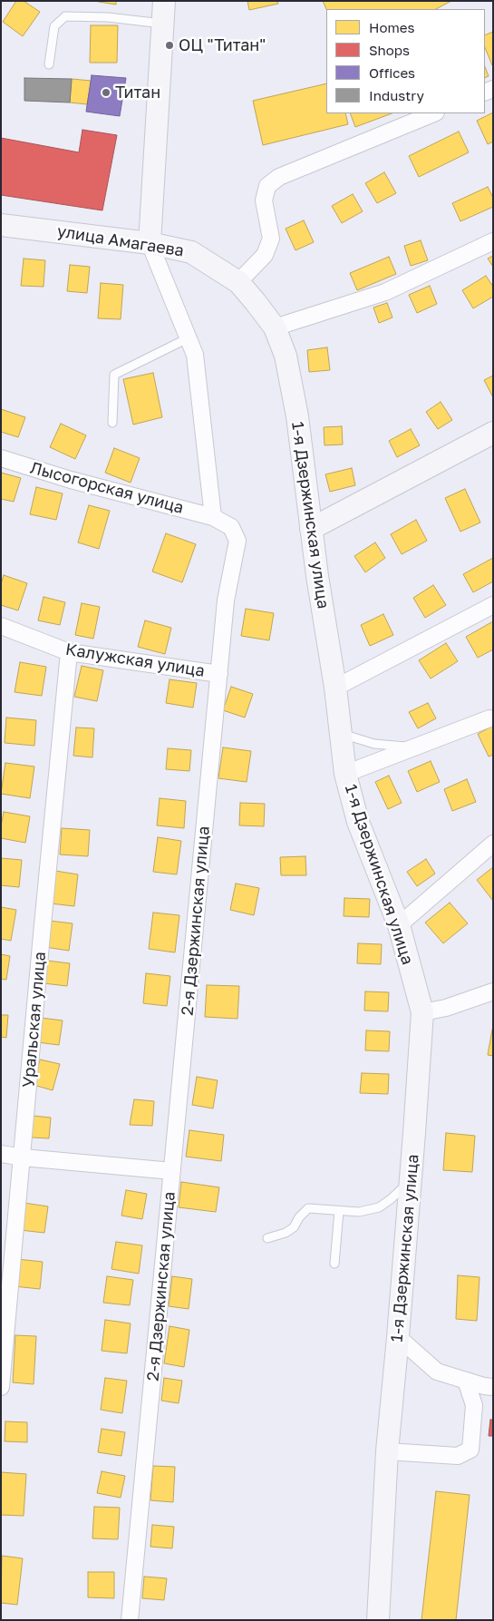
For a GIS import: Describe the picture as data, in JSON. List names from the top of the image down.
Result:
{
  "streets": {
    "street": [
      "улица Амагаева",
      "Лысогорская улица",
      "1-я Дзержинская улица",
      "Калужская улица",
      "2-я Дзержинская улица",
      "Уральская улица"
    ]
  },
  "crossings": [
    ["улица Амагаева", "1-я Дзержинская улица"],
    ["Лысогорская улица", "2-я Дзержинская улица"],
    ["Калужская улица", "2-я Дзержинская улица"],
    ["Калужская улица", "Уральская улица"]
  ],
  "places": ["ОЦ \"Титан\"", "Титан"],
  "legend": [
    "Homes",
    "Shops",
    "Offices",
    "Industry"
  ]
}
